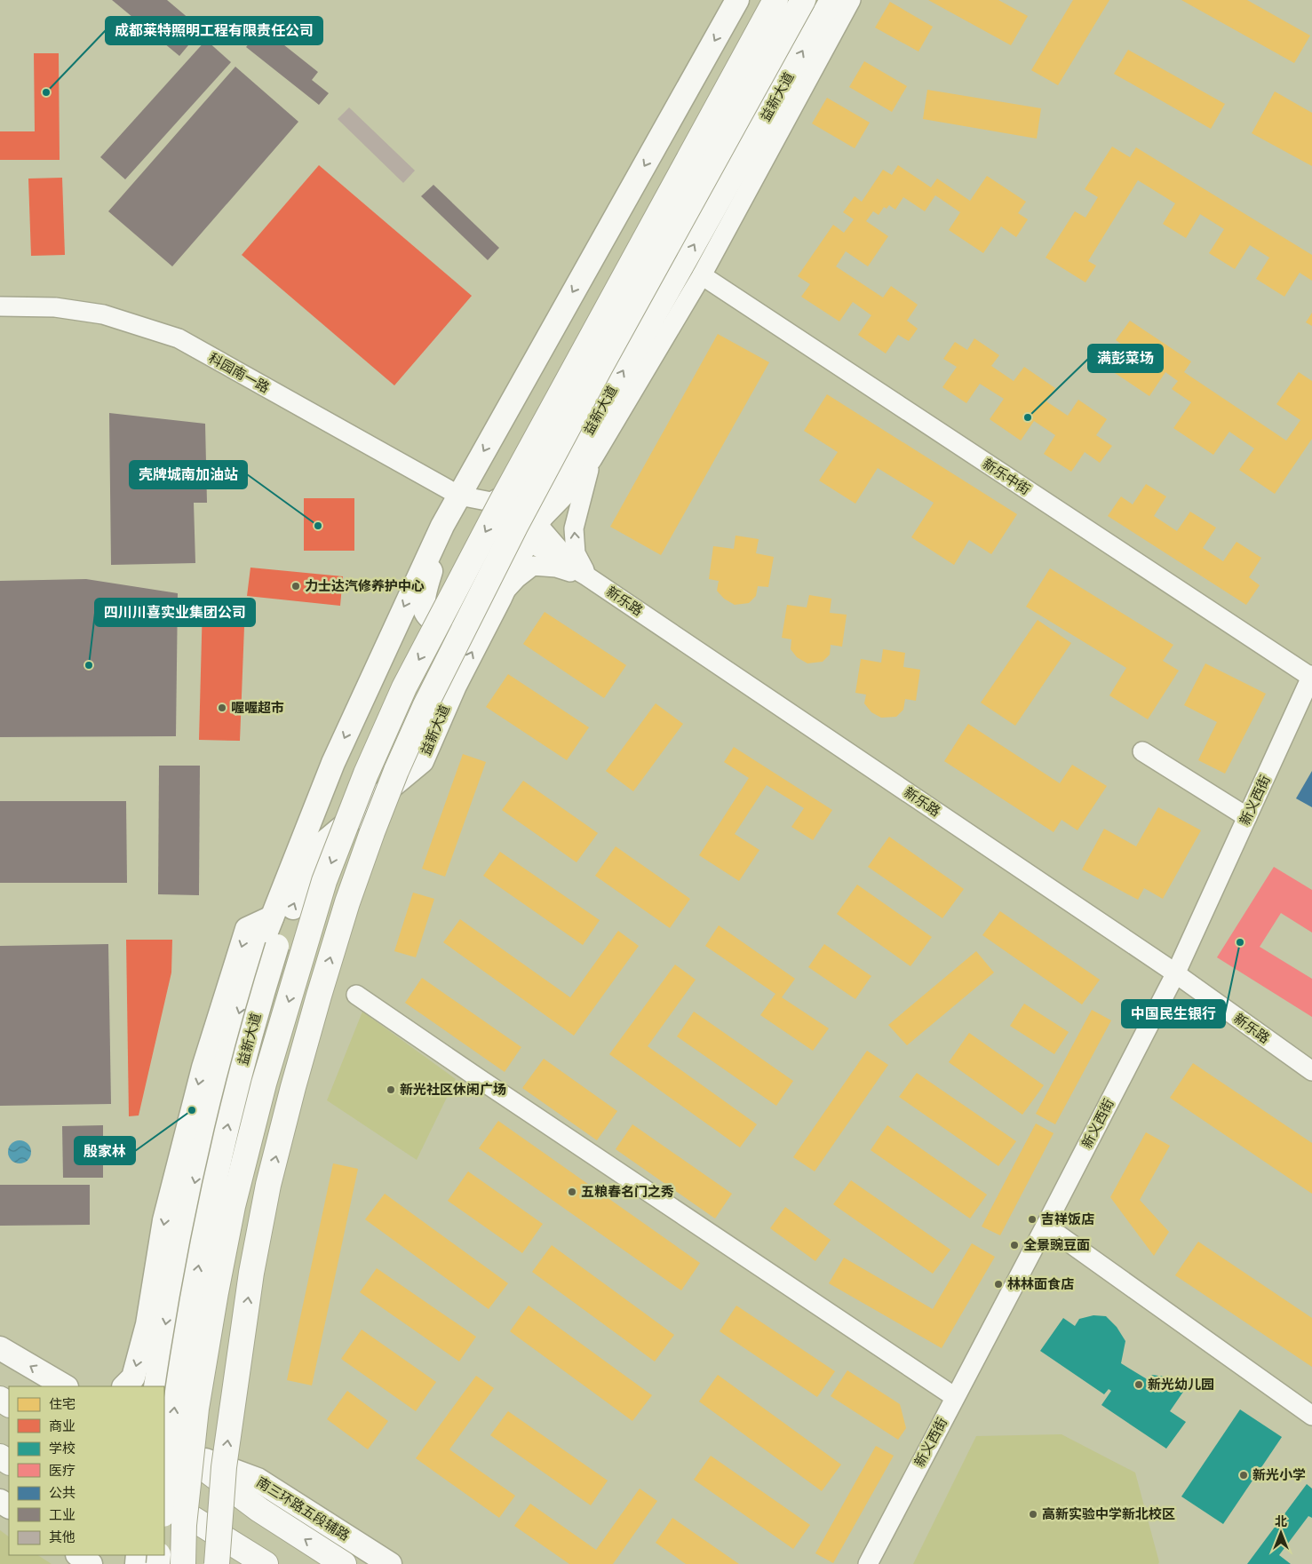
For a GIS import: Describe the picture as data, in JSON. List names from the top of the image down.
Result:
{
  "streets": {
    "main road": ["益新大道", "南三环路五段辅路"],
    "street": [
      "科园南一路",
      "新乐中街",
      "新乐路",
      "新义西街"
    ]
  },
  "crossings": [
    ["益新大道", "科园南一路"],
    ["益新大道", "新乐路"],
    ["新乐中街", "新义西街"],
    ["新乐路", "新义西街"]
  ],
  "places": [
    "成都莱特照明工程有限责任公司",
    "满彭菜场",
    "壳牌城南加油站",
    "力士达汽修养护中心",
    "四川川喜实业集团公司",
    "喔喔超市",
    "中国民生银行",
    "新光社区休闲广场",
    "殷家林",
    "五粮春名门之秀",
    "吉祥饭店",
    "全景豌豆面",
    "林林面食店",
    "新光幼儿园",
    "新光小学",
    "高新实验中学新北校区"
  ],
  "legend": [
    "住宅",
    "商业",
    "学校",
    "医疗",
    "公共",
    "工业",
    "其他"
  ],
  "north": "top"
}
